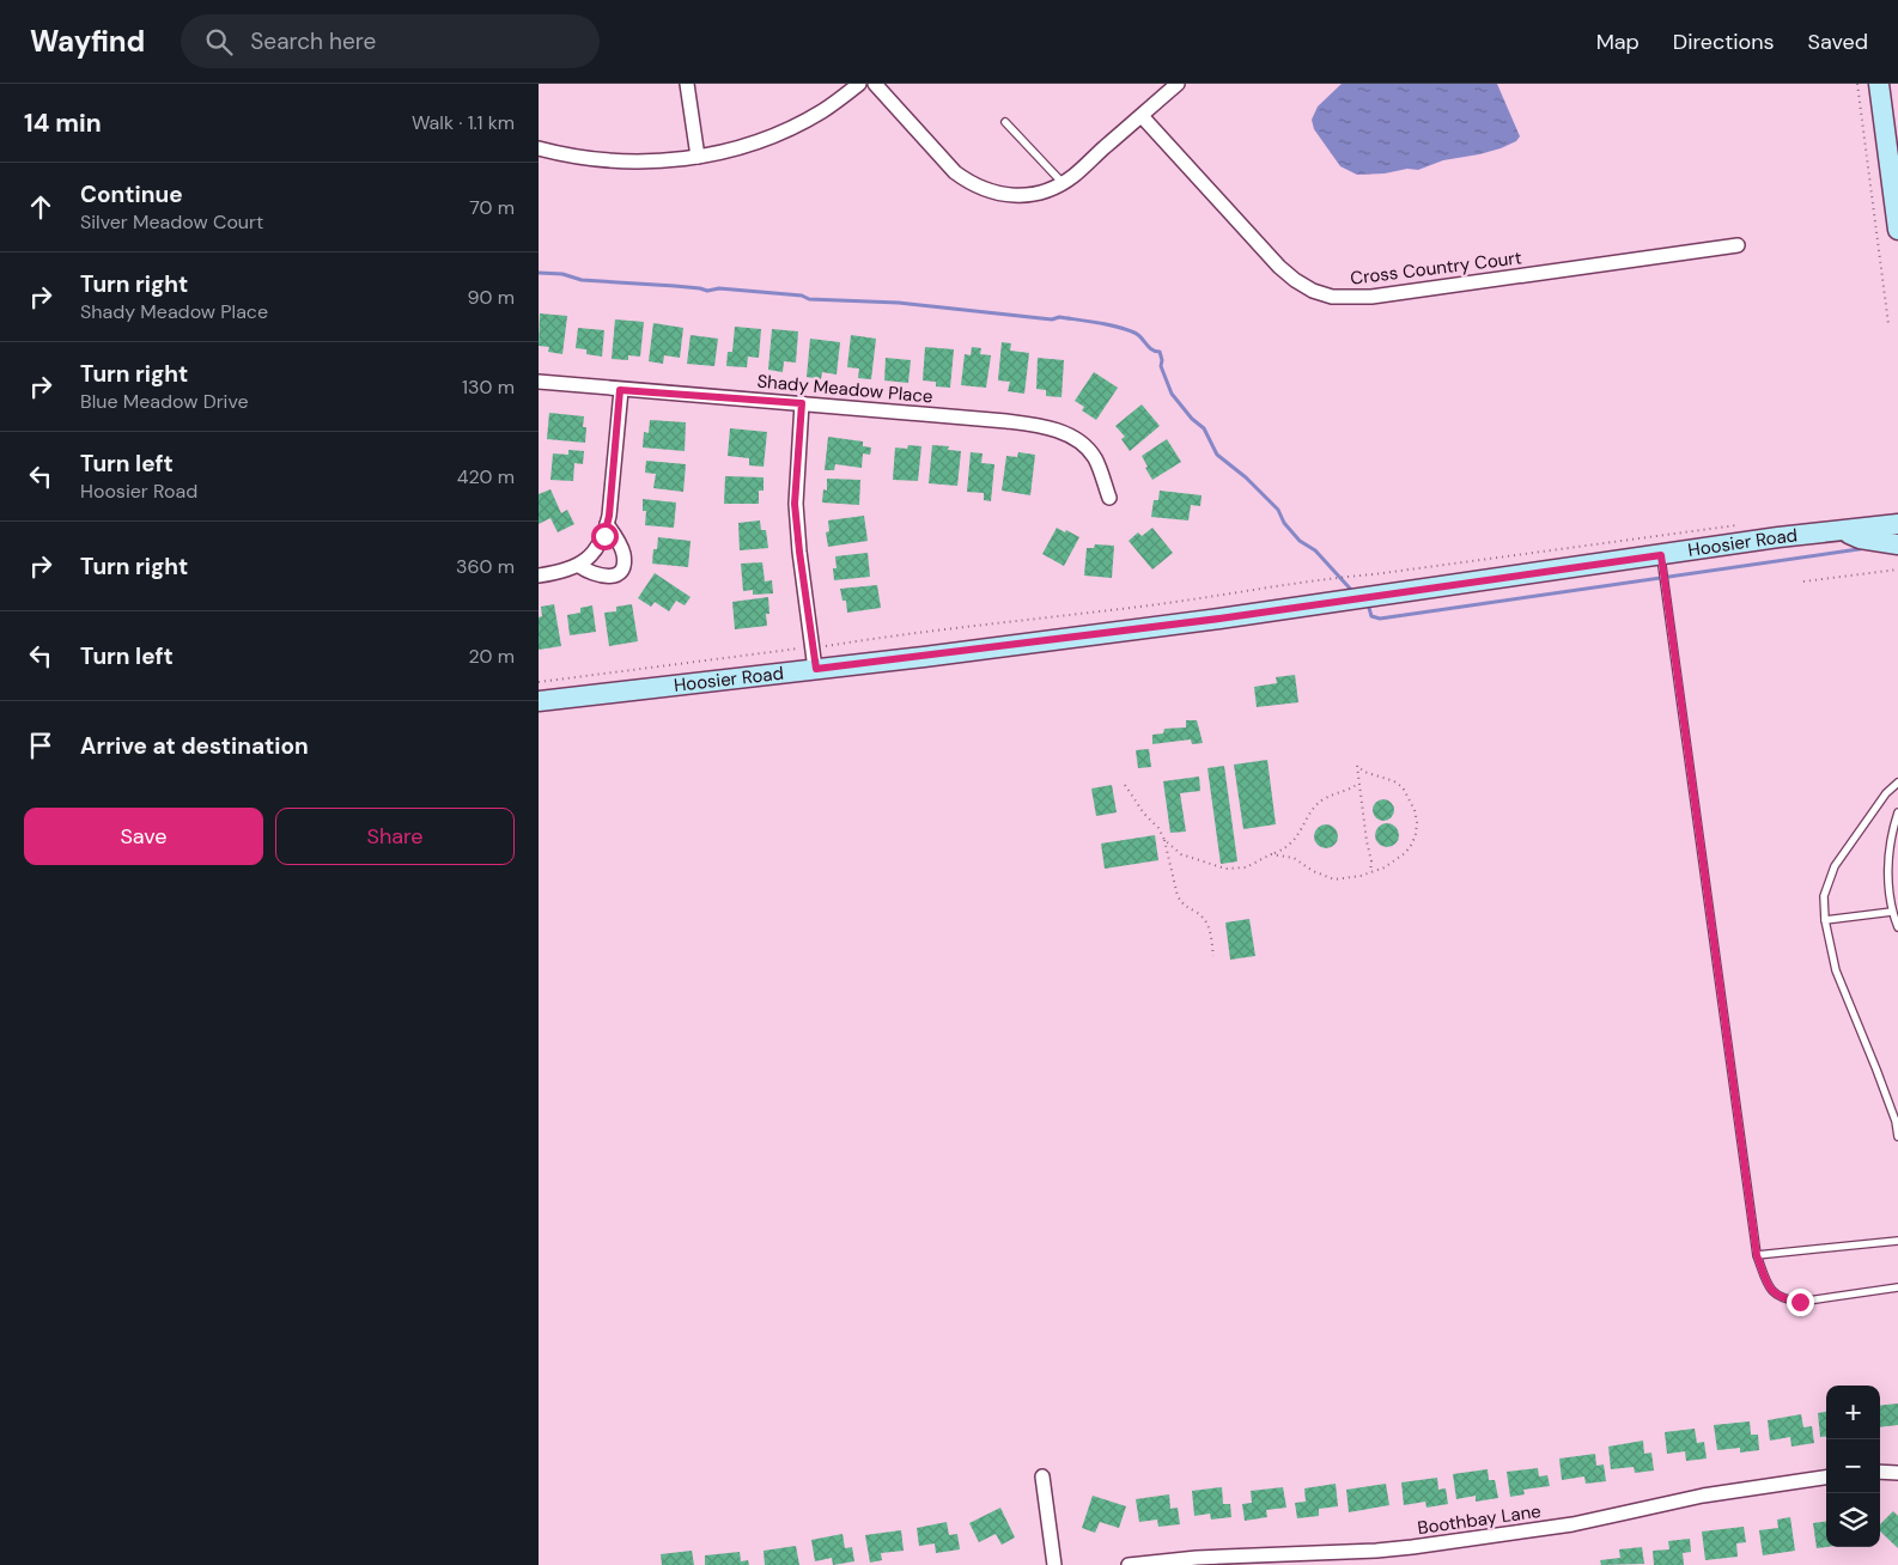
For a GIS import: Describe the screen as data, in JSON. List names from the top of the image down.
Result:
{
  "streets": {
    "street": [
      "Cross Country Court",
      "Shady Meadow Place",
      "Hoosier Road",
      "Boothbay Lane"
    ]
  },
  "page": {
    "header": "Wayfind",
    "search": "Search here",
    "nav": ["Map", "Directions", "Saved"],
    "heading": ["14 min", "Walk · 1.1 km"],
    "list": [
      ["Continue", "Silver Meadow Court", "70 m"],
      ["Turn right", "Shady Meadow Place", "90 m"],
      ["Turn right", "Blue Meadow Drive", "130 m"],
      ["Turn left", "Hoosier Road", "420 m"],
      ["Turn right", "360 m"],
      ["Turn left", "20 m"],
      "Arrive at destination"
    ],
    "buttons": ["Save", "Share"],
    "map_buttons": ["+", "−"]
  }
}
